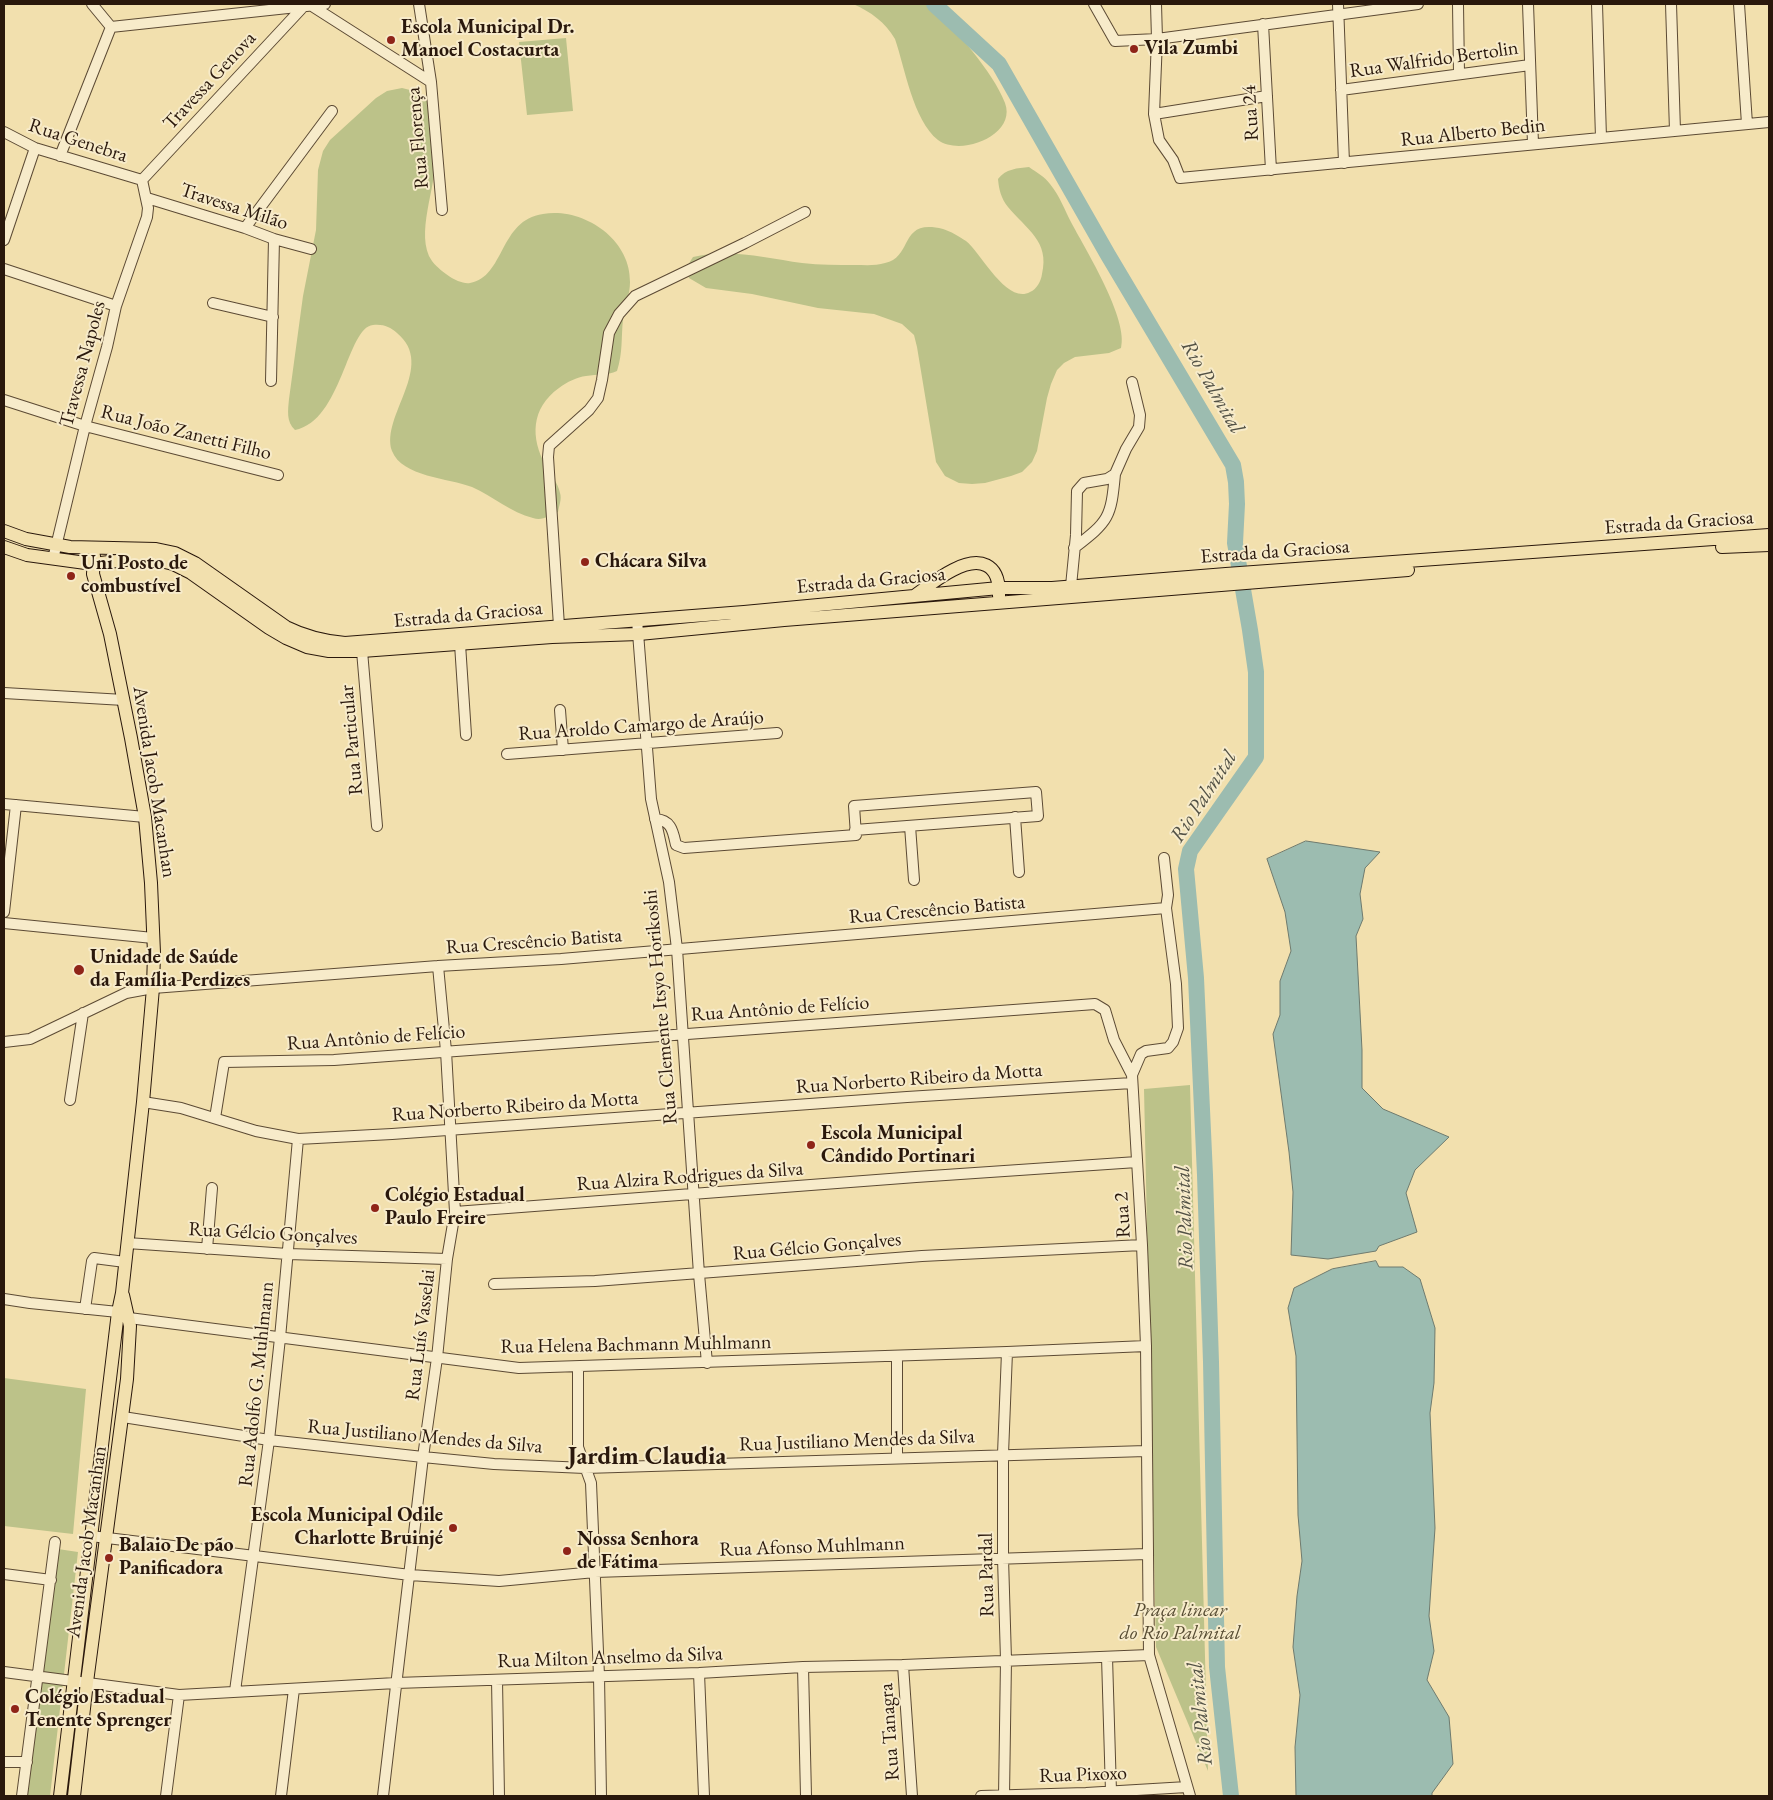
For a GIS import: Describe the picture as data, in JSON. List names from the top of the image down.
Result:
{
  "streets": {
    "main road": ["Estrada da Graciosa", "Avenida Jacob Macanhan"],
    "street": [
      "Rua Walfrido Bertolin",
      "Travessa Genova",
      "Rua 24",
      "Rua Alberto Bedin",
      "Rua Florença",
      "Rua Genebra",
      "Travessa Milão",
      "Travessa Napoles",
      "Rua João Zanetti Filho",
      "Rua Aroldo Camargo de Araújo",
      "Rua Particular",
      "Rua Crescêncio Batista",
      "Rua Clemente Itsyo Horikoshi",
      "Rua Antônio de Felício",
      "Rua Norberto Ribeiro da Motta",
      "Rua Alzira Rodrigues da Silva",
      "Rua 2",
      "Rua Gélcio Gonçalves",
      "Rua Luís Vasselai",
      "Rua Helena Bachmann Muhlmann",
      "Rua Adolfo G. Muhlmann",
      "Rua Justiliano Mendes da Silva",
      "Rua Afonso Muhlmann",
      "Rua Pardal",
      "Rua Milton Anselmo da Silva",
      "Rua Tanagra",
      "Rua Pixoxo"
    ]
  },
  "crossings": [
    ["Travessa Genova", "Rua Genebra"],
    ["Travessa Genova", "Travessa Napoles"],
    ["Rua 24", "Rua Alberto Bedin"],
    ["Rua Genebra", "Travessa Napoles"],
    ["Travessa Milão", "Travessa Napoles"],
    ["Travessa Napoles", "Rua João Zanetti Filho"],
    ["Travessa Napoles", "Estrada da Graciosa"],
    ["Estrada da Graciosa", "Rua Particular"],
    ["Estrada da Graciosa", "Avenida Jacob Macanhan"],
    ["Estrada da Graciosa", "Rua Clemente Itsyo Horikoshi"],
    ["Rua Aroldo Camargo de Araújo", "Rua Clemente Itsyo Horikoshi"],
    ["Avenida Jacob Macanhan", "Rua Crescêncio Batista"],
    ["Avenida Jacob Macanhan", "Rua Norberto Ribeiro da Motta"],
    ["Avenida Jacob Macanhan", "Rua Gélcio Gonçalves"],
    ["Avenida Jacob Macanhan", "Rua Helena Bachmann Muhlmann"],
    ["Avenida Jacob Macanhan", "Rua Justiliano Mendes da Silva"],
    ["Avenida Jacob Macanhan", "Rua Afonso Muhlmann"],
    ["Avenida Jacob Macanhan", "Rua Milton Anselmo da Silva"],
    ["Rua Crescêncio Batista", "Rua Clemente Itsyo Horikoshi"],
    ["Rua Crescêncio Batista", "Rua Luís Vasselai"],
    ["Rua Clemente Itsyo Horikoshi", "Rua Antônio de Felício"],
    ["Rua Clemente Itsyo Horikoshi", "Rua Norberto Ribeiro da Motta"],
    ["Rua Clemente Itsyo Horikoshi", "Rua Alzira Rodrigues da Silva"],
    ["Rua Clemente Itsyo Horikoshi", "Rua Gélcio Gonçalves"],
    ["Rua Clemente Itsyo Horikoshi", "Rua Helena Bachmann Muhlmann"],
    ["Rua Antônio de Felício", "Rua Norberto Ribeiro da Motta"],
    ["Rua Antônio de Felício", "Rua 2"],
    ["Rua Antônio de Felício", "Rua Luís Vasselai"],
    ["Rua Norberto Ribeiro da Motta", "Rua 2"],
    ["Rua Norberto Ribeiro da Motta", "Rua Luís Vasselai"],
    ["Rua Norberto Ribeiro da Motta", "Rua Adolfo G. Muhlmann"],
    ["Rua Alzira Rodrigues da Silva", "Rua 2"],
    ["Rua Alzira Rodrigues da Silva", "Rua Luís Vasselai"],
    ["Rua 2", "Rua Gélcio Gonçalves"],
    ["Rua 2", "Rua Helena Bachmann Muhlmann"],
    ["Rua 2", "Rua Justiliano Mendes da Silva"],
    ["Rua 2", "Rua Afonso Muhlmann"],
    ["Rua 2", "Rua Milton Anselmo da Silva"],
    ["Rua 2", "Rua Pixoxo"],
    ["Rua Gélcio Gonçalves", "Rua Luís Vasselai"],
    ["Rua Gélcio Gonçalves", "Rua Adolfo G. Muhlmann"],
    ["Rua Luís Vasselai", "Rua Helena Bachmann Muhlmann"],
    ["Rua Luís Vasselai", "Rua Justiliano Mendes da Silva"],
    ["Rua Luís Vasselai", "Rua Afonso Muhlmann"],
    ["Rua Luís Vasselai", "Rua Milton Anselmo da Silva"],
    ["Rua Helena Bachmann Muhlmann", "Rua Adolfo G. Muhlmann"],
    ["Rua Helena Bachmann Muhlmann", "Rua Pardal"],
    ["Rua Adolfo G. Muhlmann", "Rua Justiliano Mendes da Silva"],
    ["Rua Adolfo G. Muhlmann", "Rua Afonso Muhlmann"],
    ["Rua Adolfo G. Muhlmann", "Rua Milton Anselmo da Silva"],
    ["Rua Justiliano Mendes da Silva", "Rua Pardal"],
    ["Rua Afonso Muhlmann", "Rua Pardal"],
    ["Rua Pardal", "Rua Milton Anselmo da Silva"],
    ["Rua Pardal", "Rua Pixoxo"],
    ["Rua Milton Anselmo da Silva", "Rua Tanagra"]
  ],
  "districts": ["Jardim Claudia"],
  "water": ["Rio Palmital"],
  "parks": ["Praça linear do Rio Palmital"],
  "places": [
    "Escola Municipal Dr. Manoel Costacurta",
    "Vila Zumbi",
    "Chácara Silva",
    "Uni Posto de combustível",
    "Unidade de Saúde da Família Perdizes",
    "Escola Municipal Cândido Portinari",
    "Colégio Estadual Paulo Freire",
    "Escola Municipal Odile Charlotte Bruinjé",
    "Nossa Senhora de Fátima",
    "Balaio De pão Panificadora",
    "Colégio Estadual Tenente Sprenger"
  ]
}
